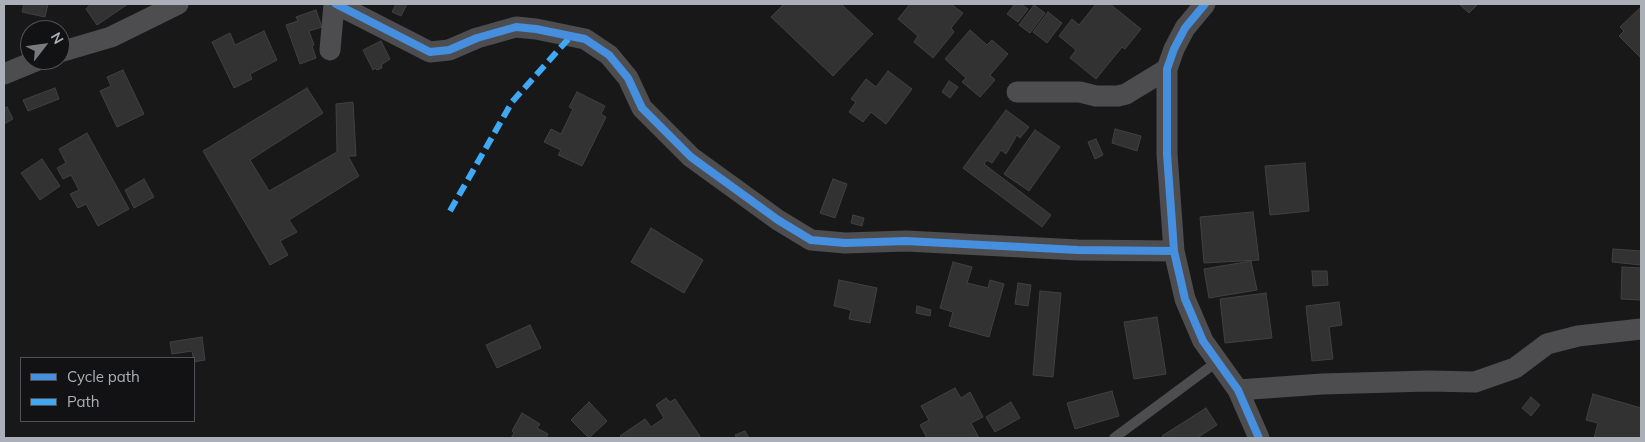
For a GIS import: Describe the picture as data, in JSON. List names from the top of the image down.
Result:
{
  "legend": ["Cycle path", "Path"],
  "north": "top right"
}
